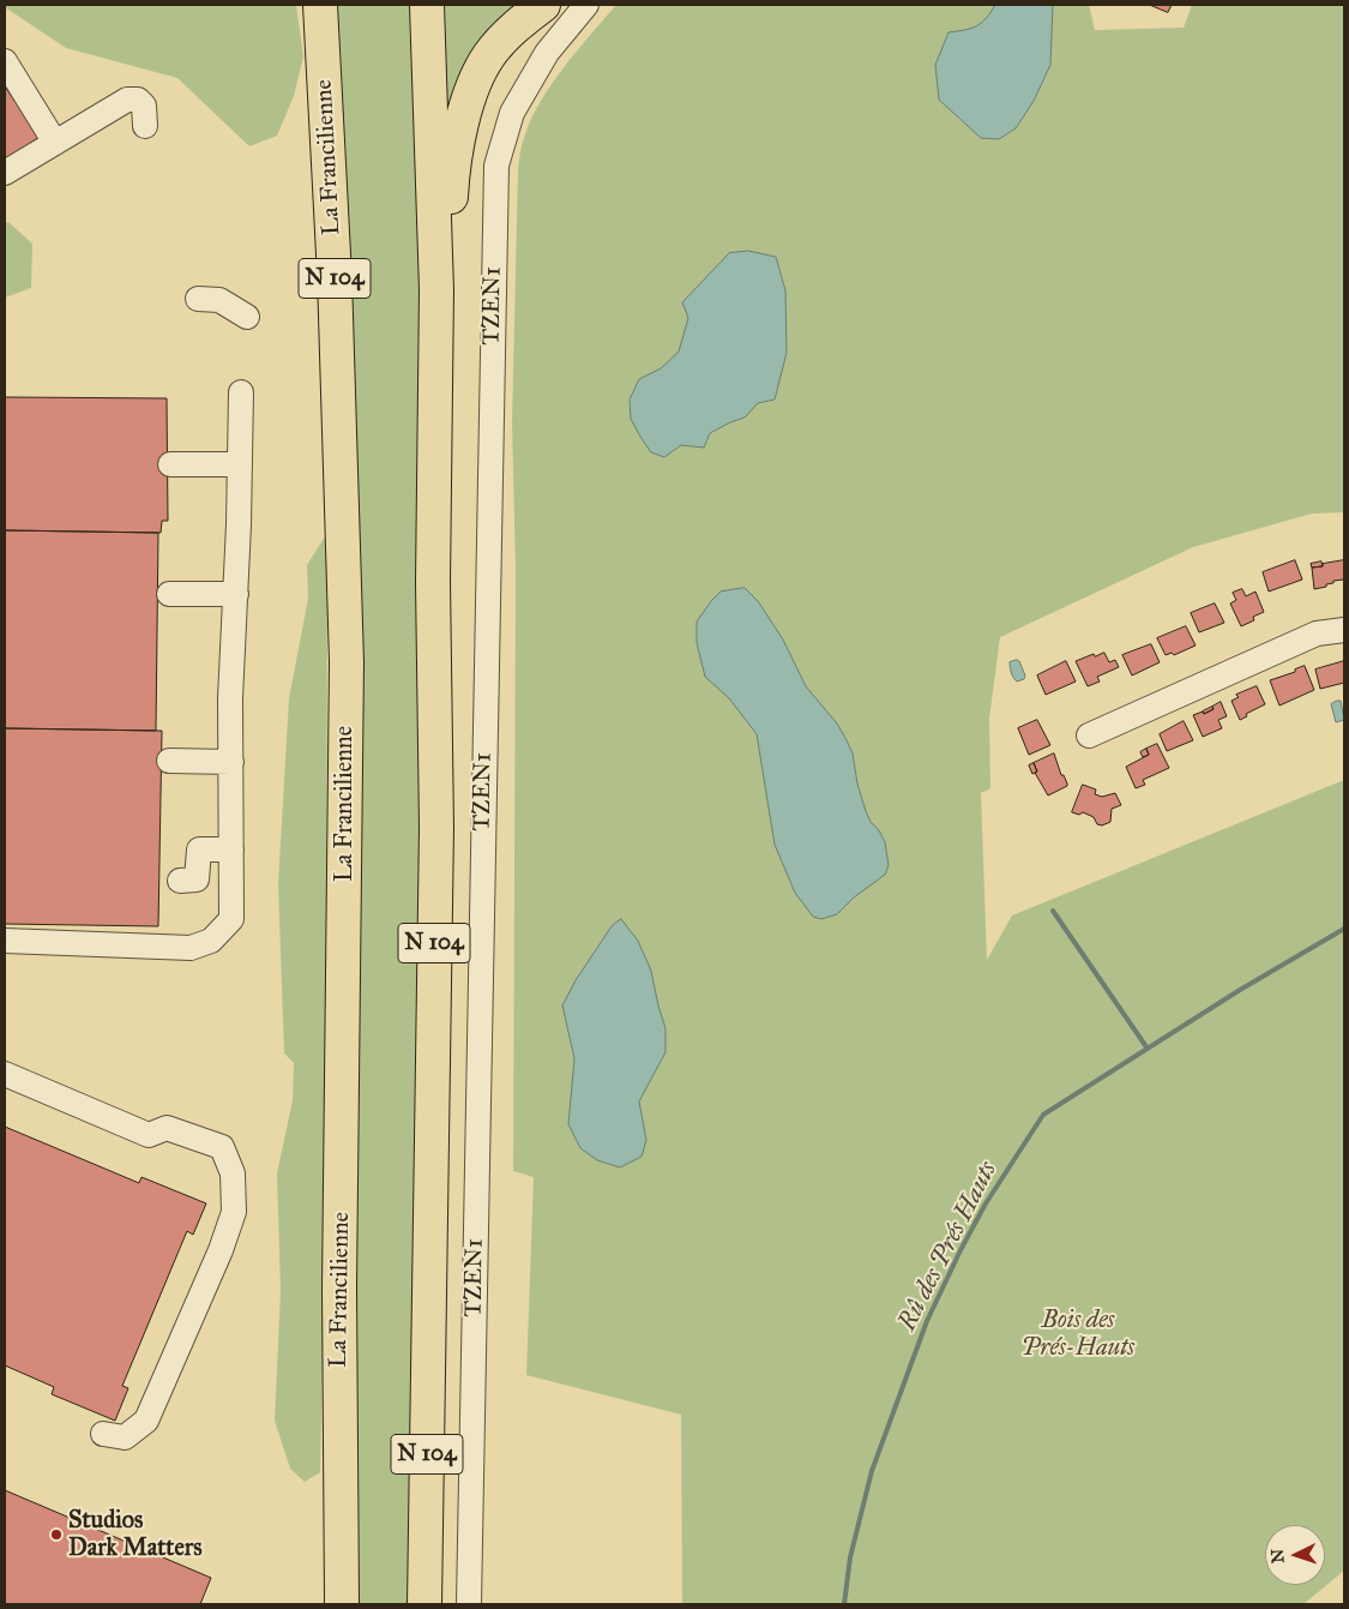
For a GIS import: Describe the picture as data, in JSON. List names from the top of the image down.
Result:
{
  "streets": {
    "highway": ["La Francilienne", "N 104"],
    "street": ["TZEN1"]
  },
  "water": ["Rû des Prés Hauts"],
  "parks": ["Bois des Prés-Hauts"],
  "places": ["Studios Dark Matters"],
  "north": "left"
}
